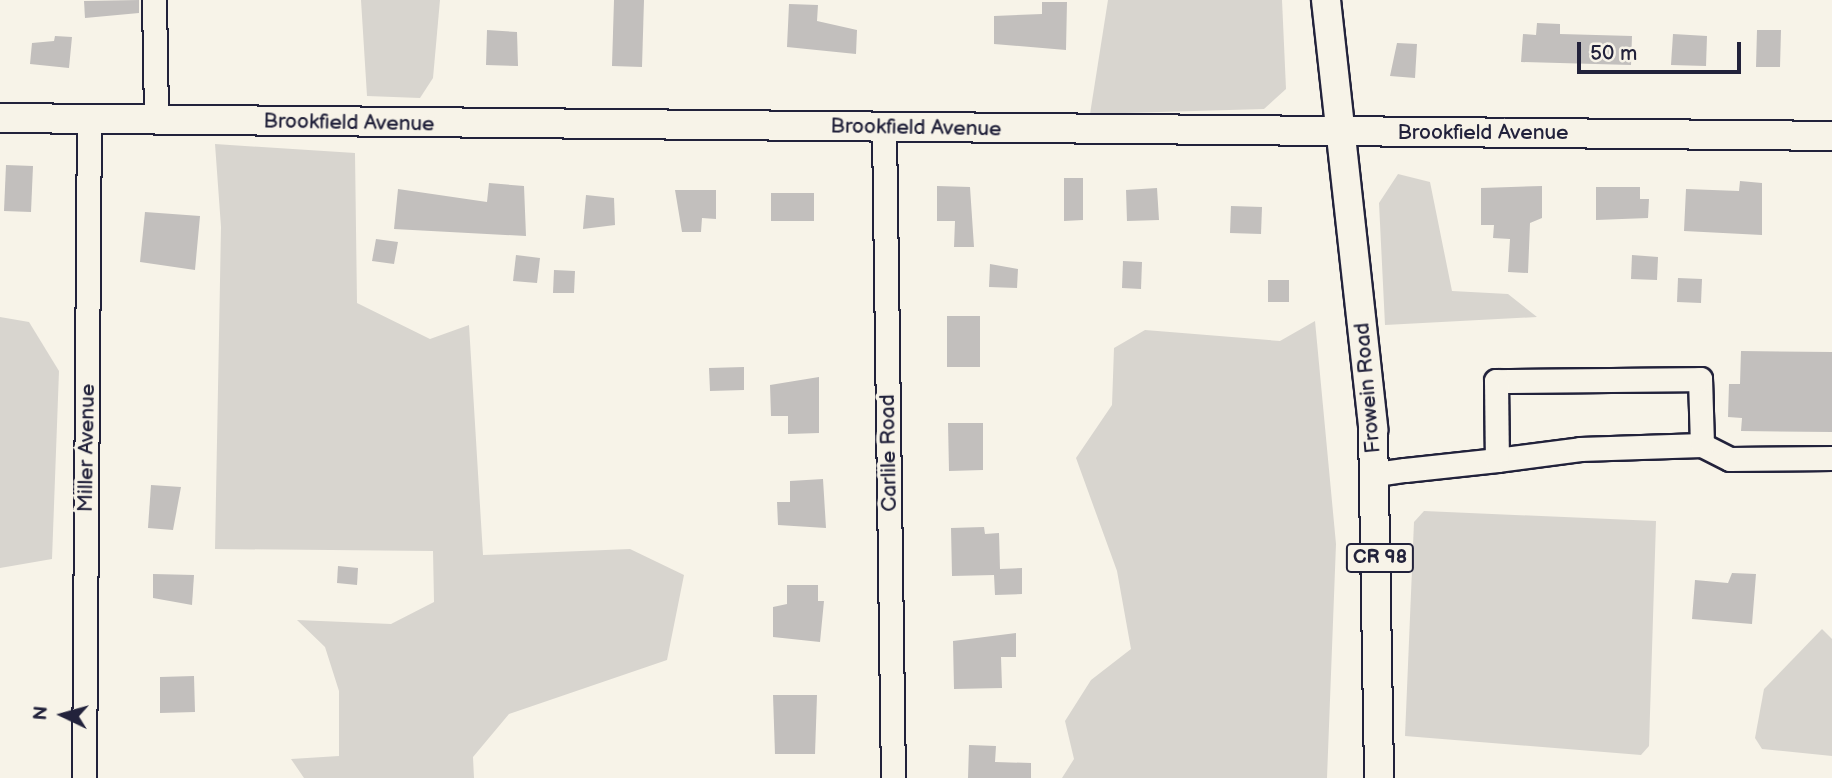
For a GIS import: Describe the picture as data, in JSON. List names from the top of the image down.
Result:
{
  "streets": {
    "main road": ["Brookfield Avenue", "Frowein Road", "CR 98"],
    "street": ["Miller Avenue", "Carlile Road"]
  },
  "crossings": [
    ["Brookfield Avenue", "Frowein Road"],
    ["Brookfield Avenue", "Miller Avenue"],
    ["Brookfield Avenue", "Carlile Road"]
  ],
  "scale_bar": "50 m",
  "north": "left"
}
